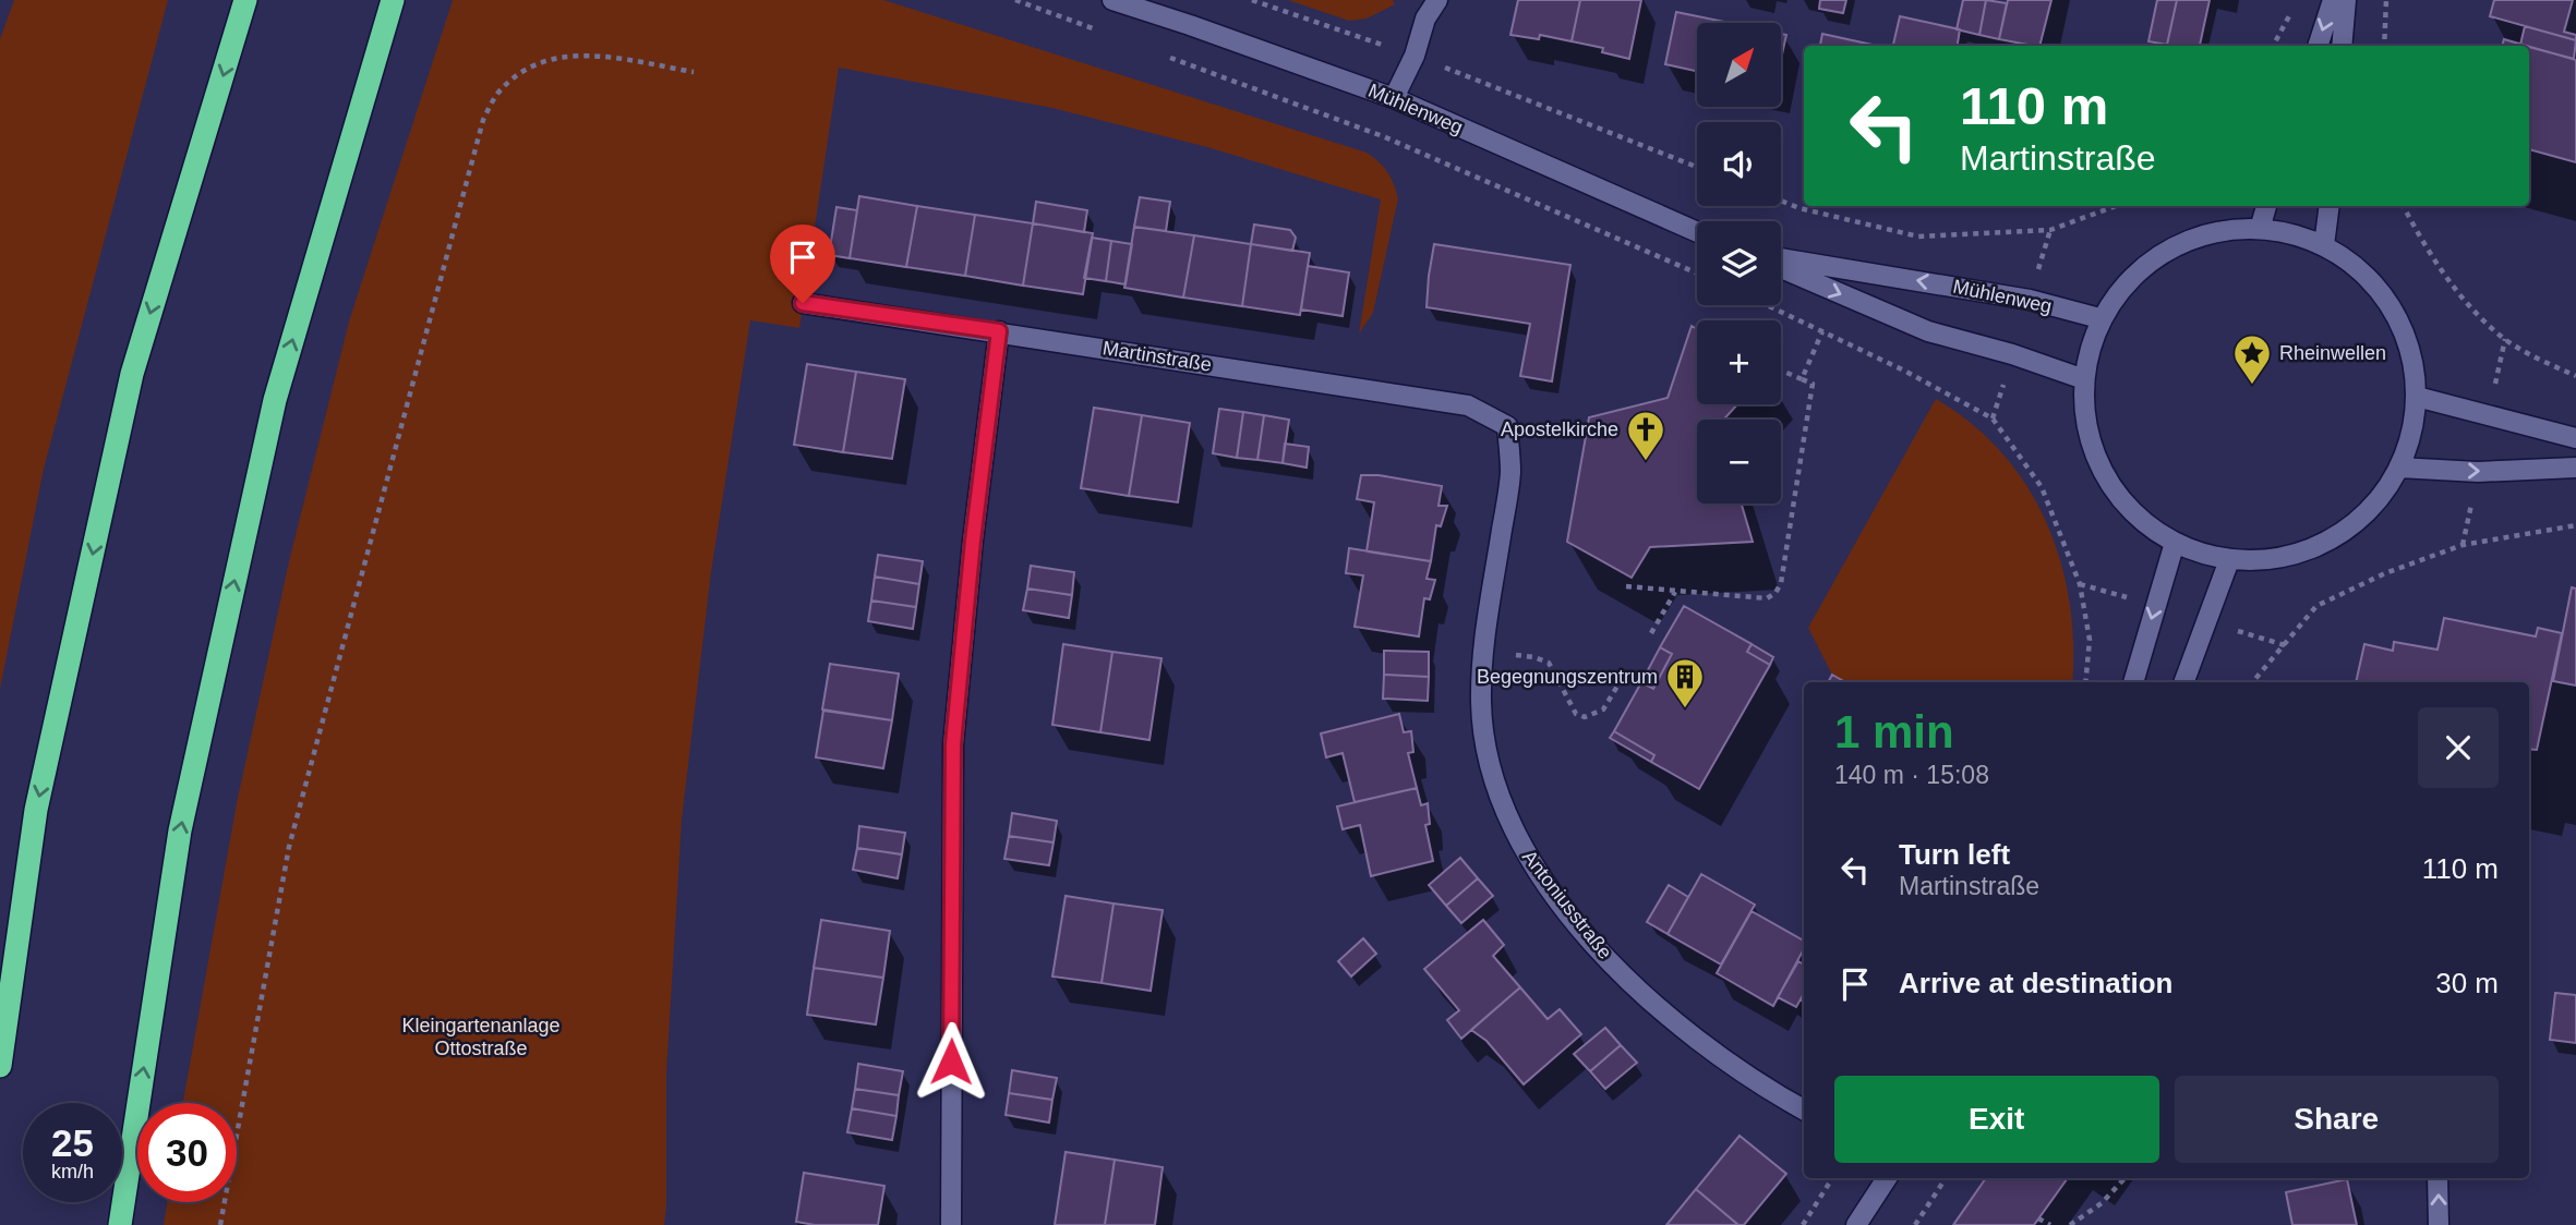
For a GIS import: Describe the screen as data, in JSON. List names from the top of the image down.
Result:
{
  "streets": {
    "street": ["Mühlenweg", "Martinstraße", "Antoniusstraße"]
  },
  "crossings": [
    ["Martinstraße", "Antoniusstraße"]
  ],
  "parks": ["Kleingartenanlage Ottostraße"],
  "places": {
    "place": ["Rheinwellen"],
    "church": ["Apostelkirche"],
    "building": ["Begegnungszentrum"]
  },
  "north": "top right",
  "page": {
    "map_buttons": ["+", "−"],
    "turn": ["110 m", "Martinstraße"],
    "heading": ["1 min", "140 m · 15:08"],
    "list": [
      {
        "name": "Turn left",
        "note": "Martinstraße",
        "value": "110 m"
      },
      {
        "name": "Arrive at destination",
        "value": "30 m"
      }
    ],
    "buttons": ["Exit", "Share"],
    "speed": "25 km/h",
    "limit": "30"
  }
}
